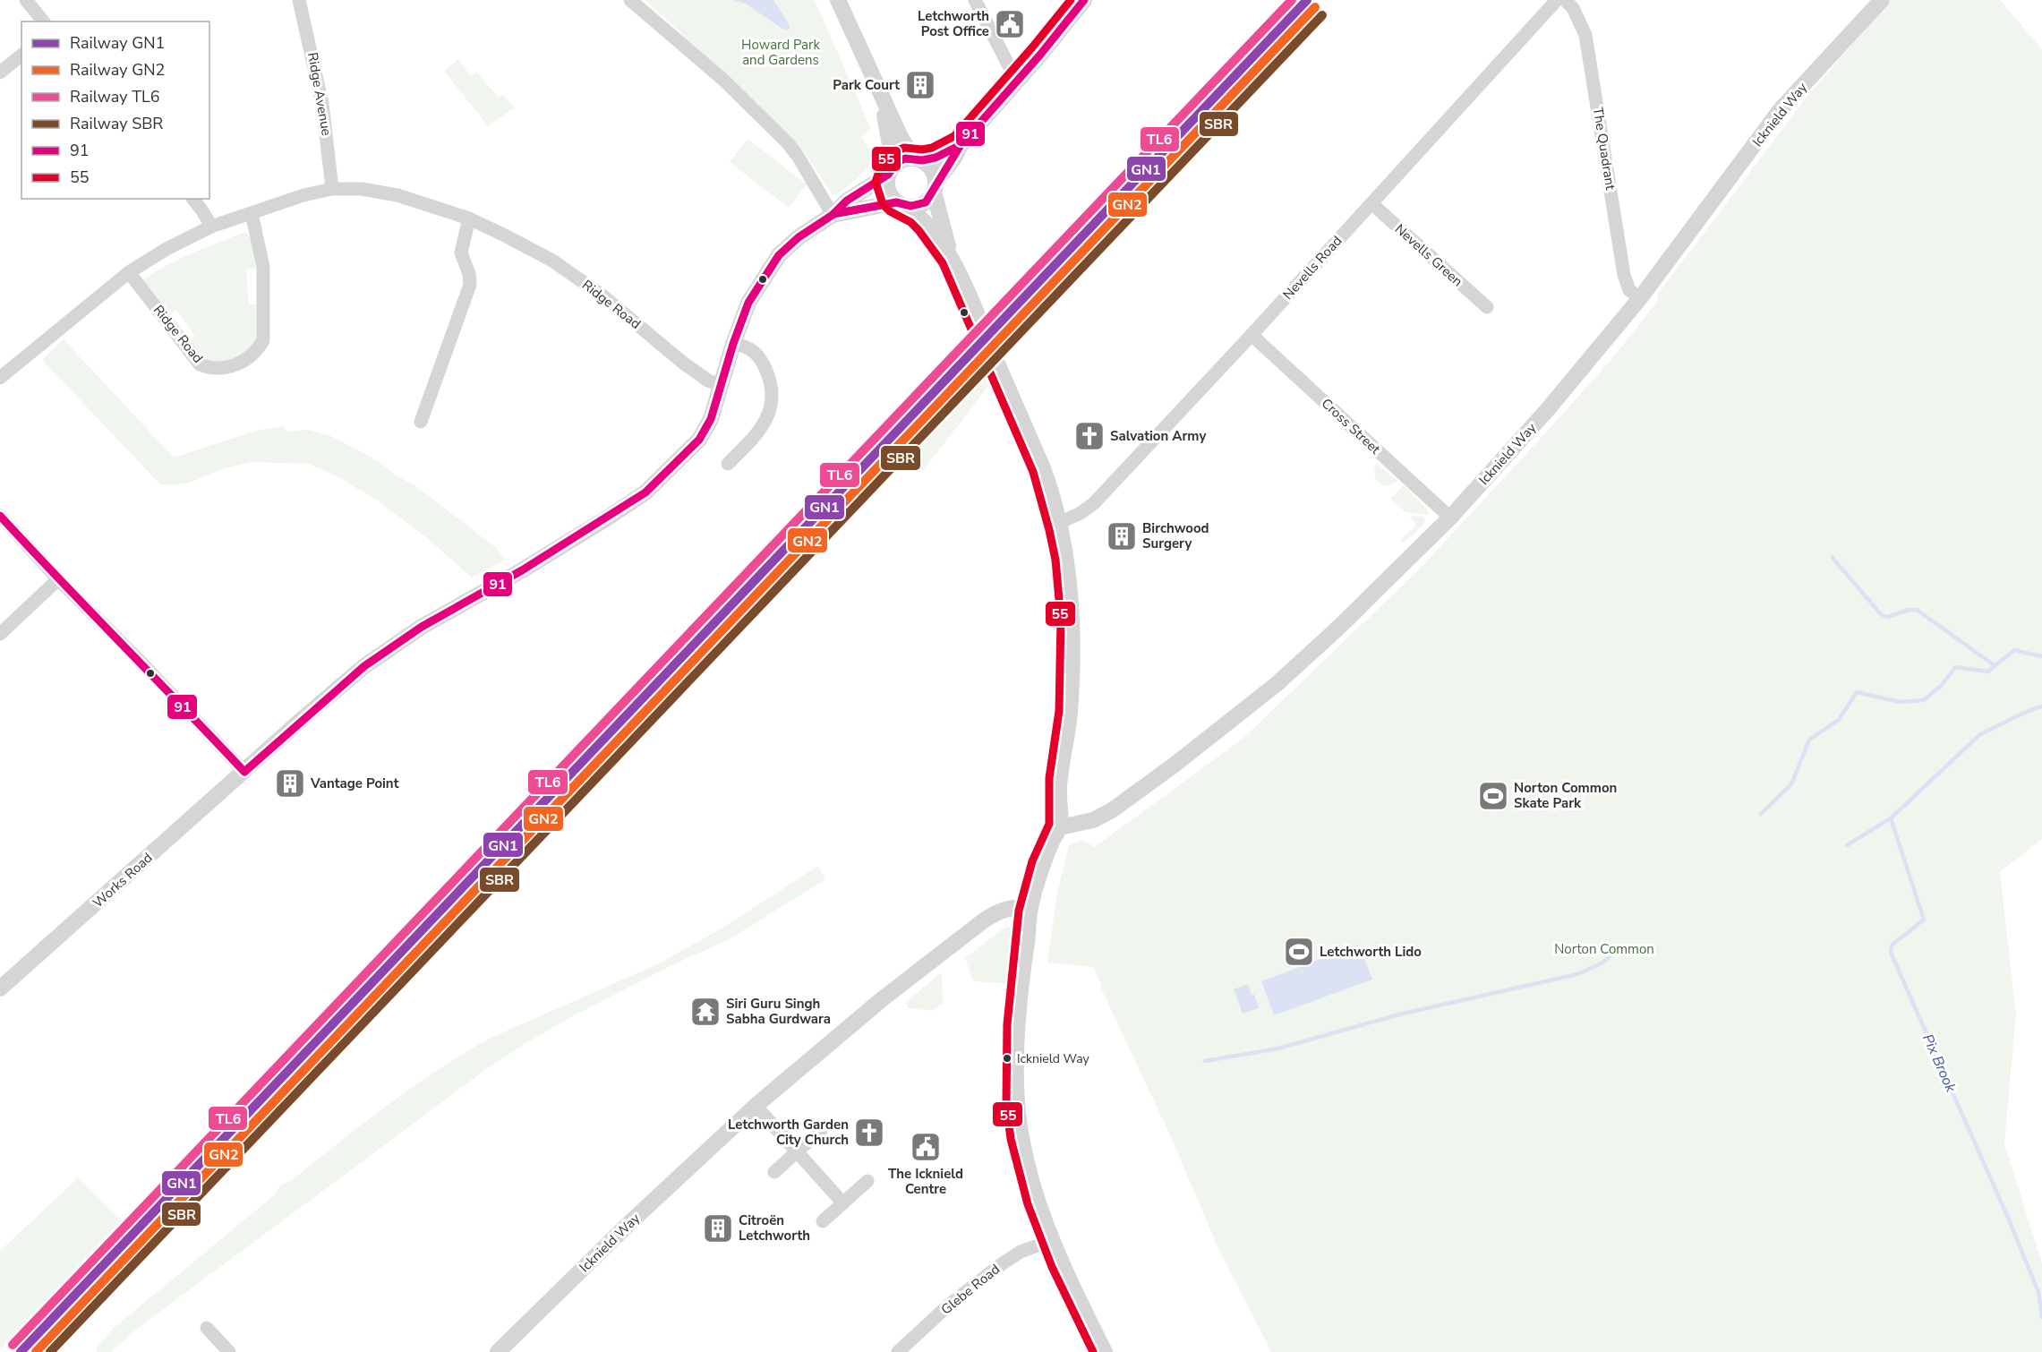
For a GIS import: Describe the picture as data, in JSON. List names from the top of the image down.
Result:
{
  "streets": {
    "street": [
      "Ridge Avenue",
      "Icknield Way",
      "The Quadrant",
      "Nevells Green",
      "Nevells Road",
      "Ridge Road",
      "Cross Street",
      "Works Road",
      "Glebe Road"
    ]
  },
  "crossings": [
    ["Ridge Avenue", "Ridge Road"],
    ["Icknield Way", "The Quadrant"],
    ["Icknield Way", "Cross Street"],
    ["Nevells Green", "Nevells Road"],
    ["Nevells Road", "Cross Street"],
    ["Ridge Road", "Works Road"]
  ],
  "water": ["Pix Brook"],
  "parks": ["Howard Park and Gardens", "Norton Common"],
  "places": {
    "public building": ["Letchworth Post Office", "The Icknield Centre"],
    "building": [
      "Park Court",
      "Birchwood Surgery",
      "Vantage Point",
      "Citroën Letchworth"
    ],
    "church": ["Salvation Army", "Letchworth Garden City Church"],
    "sports": ["Norton Common Skate Park", "Letchworth Lido"],
    "temple": ["Siri Guru Singh Sabha Gurdwara"],
    "other": ["Icknield Way"]
  },
  "lines": [
    "rail line GN1",
    "rail line TL6",
    "transit line 91",
    "transit line 55",
    "rail line GN2",
    "rail line SBR"
  ],
  "legend": [
    "Railway GN1",
    "Railway GN2",
    "Railway TL6",
    "Railway SBR",
    "91",
    "55"
  ]
}
